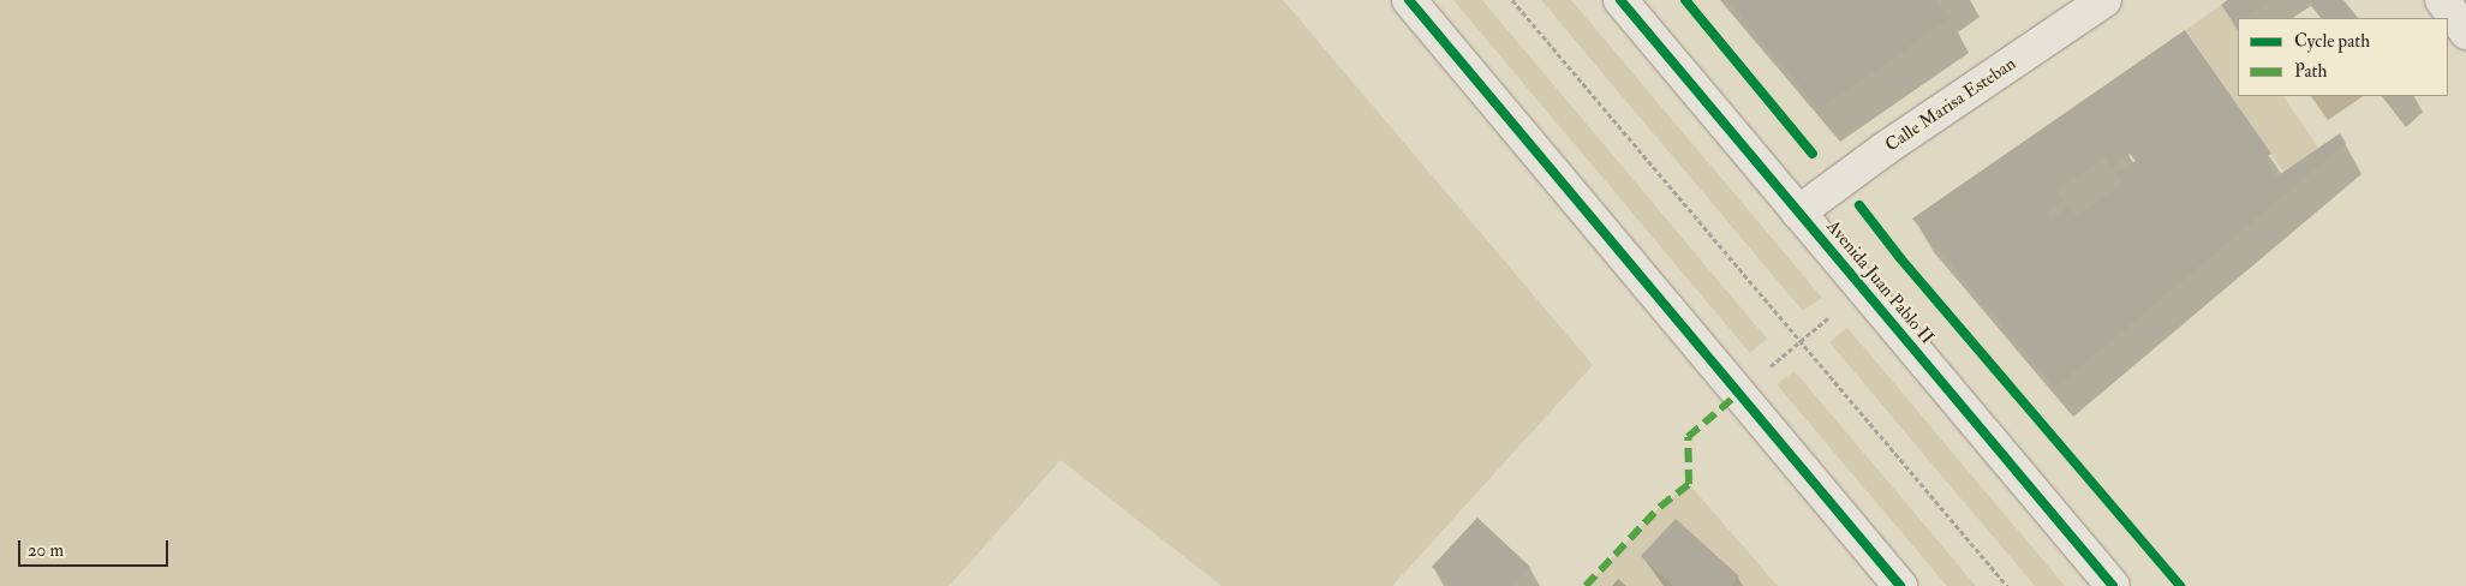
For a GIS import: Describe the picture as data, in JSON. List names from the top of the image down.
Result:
{
  "streets": {
    "street": ["Calle Marisa Esteban", "Avenida Juan Pablo II"]
  },
  "crossings": [
    ["Calle Marisa Esteban", "Avenida Juan Pablo II"]
  ],
  "legend": ["Cycle path", "Path"],
  "scale_bar": "20 m"
}
